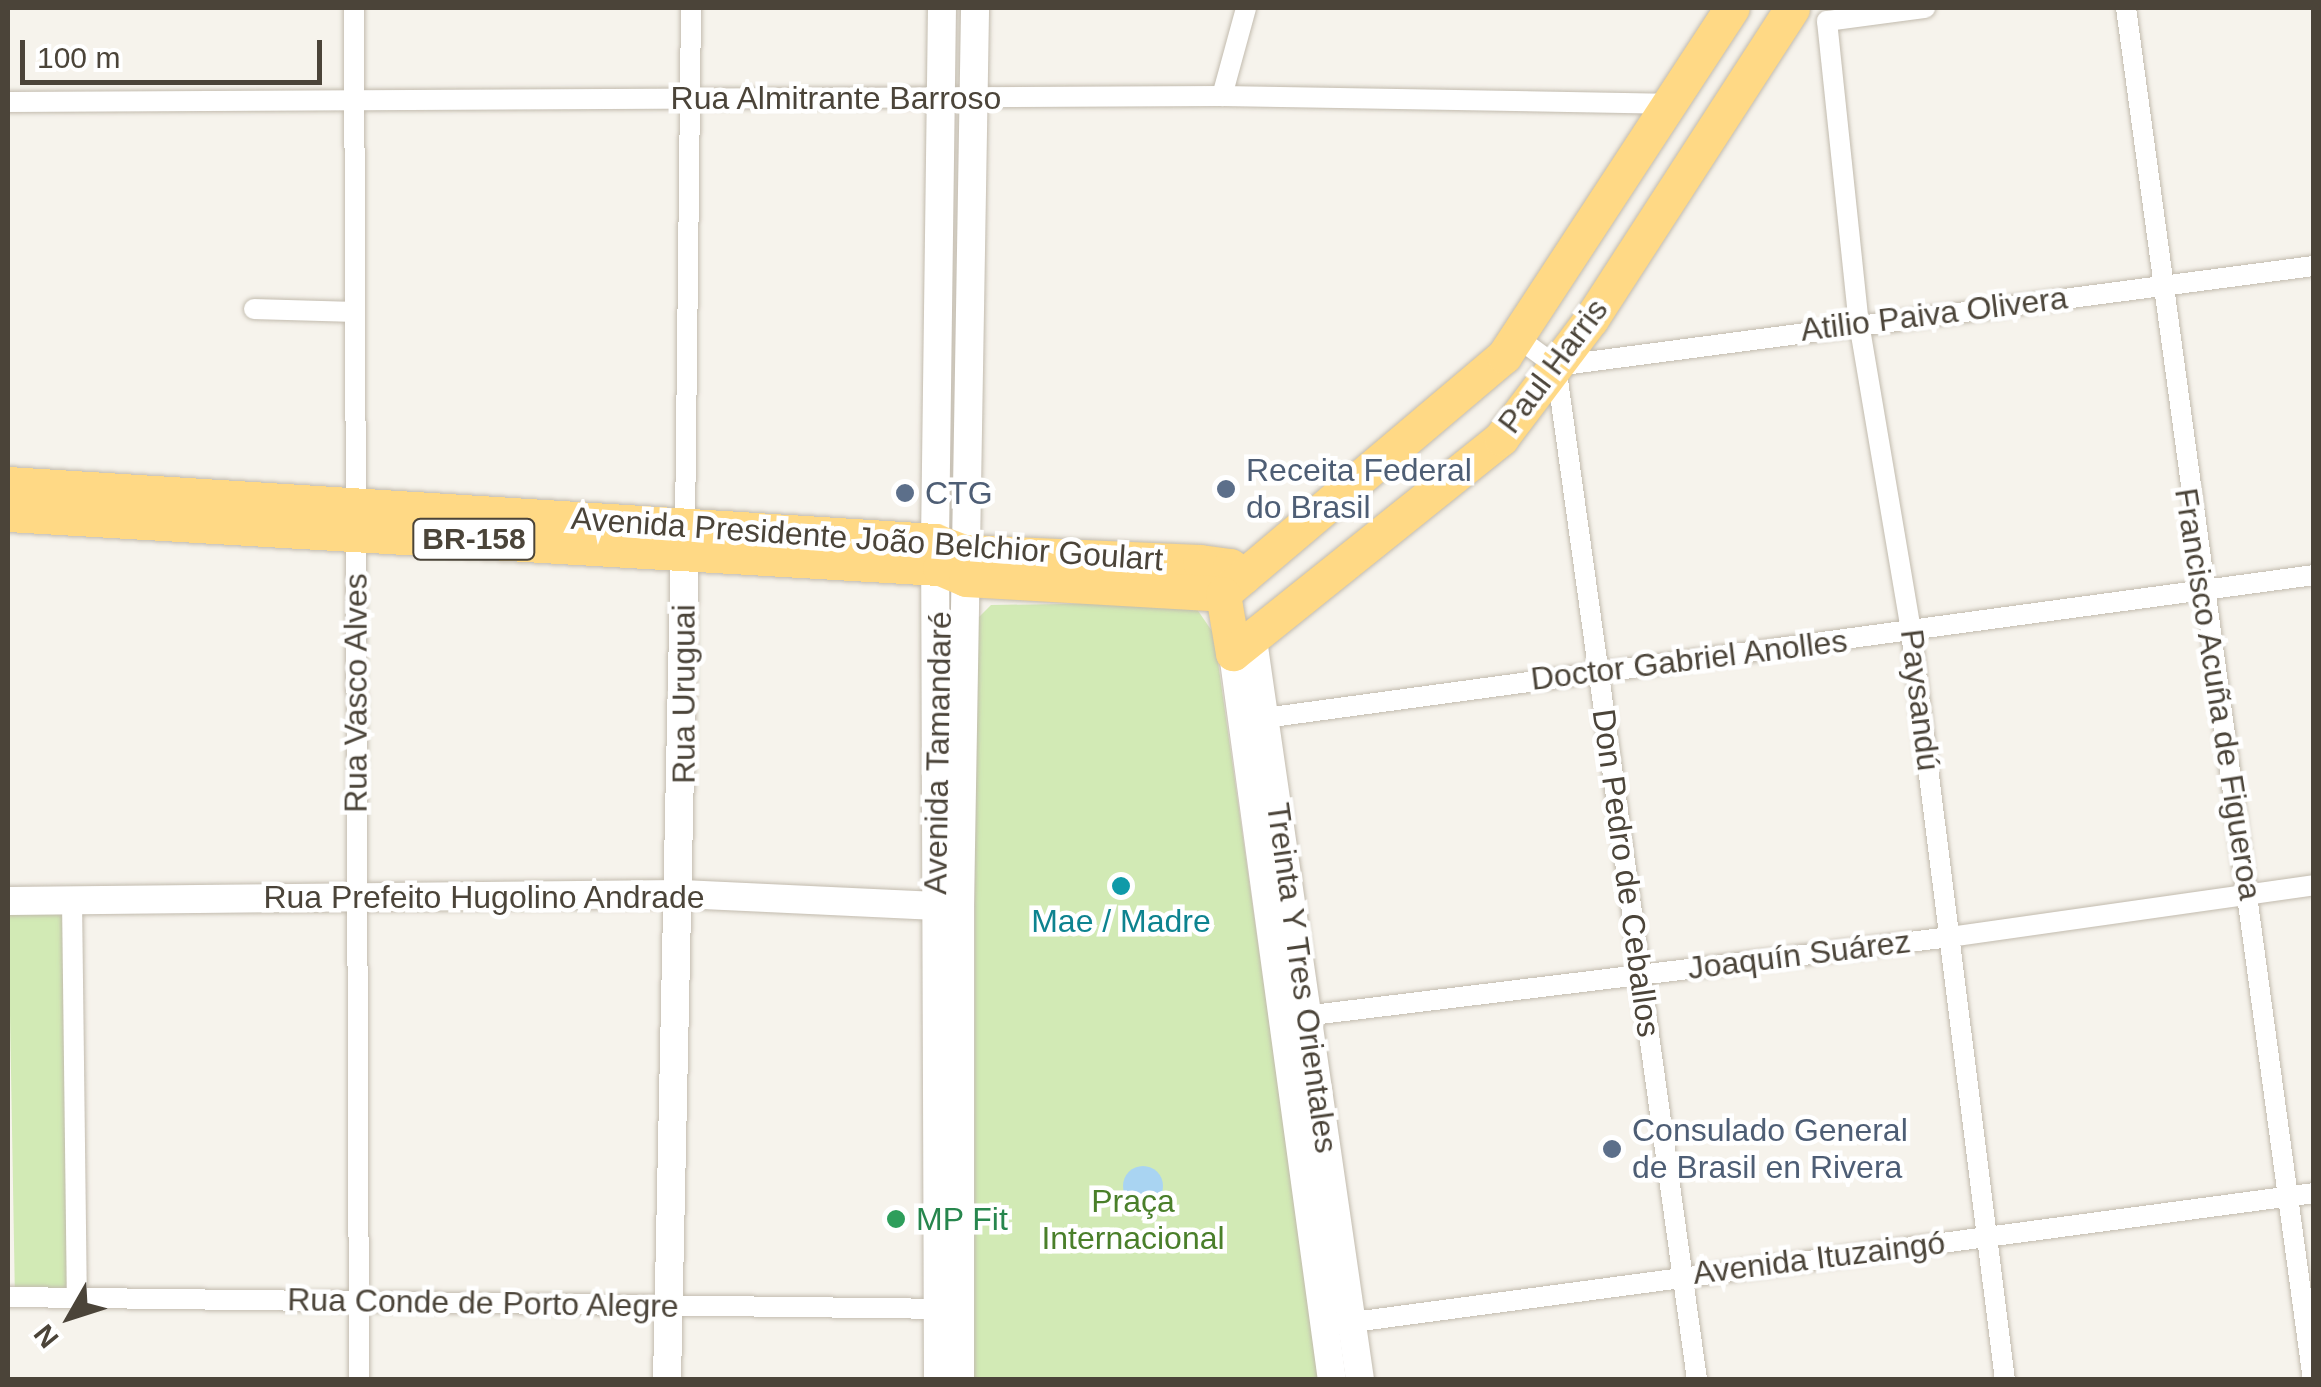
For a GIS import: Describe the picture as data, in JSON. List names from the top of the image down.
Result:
{
  "streets": {
    "highway": [
      "Paul Harris",
      "BR-158",
      "Avenida Presidente João Belchior Goulart",
      "Treinta Y Tres Orientales"
    ],
    "street": [
      "Rua Almitrante Barroso",
      "Atilio Paiva Olivera",
      "Doctor Gabriel Anolles",
      "Rua Vasco Alves",
      "Rua Uruguai",
      "Francisco Acuña de Figueroa",
      "Paysandú",
      "Avenida Tamandaré",
      "Don Pedro de Ceballos",
      "Rua Prefeito Hugolino Andrade",
      "Joaquín Suárez",
      "Avenida Ituzaingó",
      "Rua Conde de Porto Alegre"
    ]
  },
  "crossings": [
    ["Rua Almitrante Barroso", "Rua Vasco Alves"],
    ["Rua Almitrante Barroso", "Rua Uruguai"],
    ["Rua Almitrante Barroso", "Avenida Tamandaré"],
    ["Atilio Paiva Olivera", "Paul Harris"],
    ["Atilio Paiva Olivera", "Francisco Acuña de Figueroa"],
    ["Atilio Paiva Olivera", "Paysandú"],
    ["Atilio Paiva Olivera", "Don Pedro de Ceballos"],
    ["Paul Harris", "Don Pedro de Ceballos"],
    ["Paul Harris", "Treinta Y Tres Orientales"],
    ["Avenida Presidente João Belchior Goulart", "Rua Vasco Alves"],
    ["Avenida Presidente João Belchior Goulart", "Rua Uruguai"],
    ["Avenida Presidente João Belchior Goulart", "Avenida Tamandaré"],
    ["Avenida Presidente João Belchior Goulart", "Treinta Y Tres Orientales"],
    ["Doctor Gabriel Anolles", "Francisco Acuña de Figueroa"],
    ["Doctor Gabriel Anolles", "Paysandú"],
    ["Doctor Gabriel Anolles", "Don Pedro de Ceballos"],
    ["Doctor Gabriel Anolles", "Treinta Y Tres Orientales"],
    ["Rua Vasco Alves", "Rua Prefeito Hugolino Andrade"],
    ["Rua Vasco Alves", "Rua Conde de Porto Alegre"],
    ["Rua Uruguai", "Rua Prefeito Hugolino Andrade"],
    ["Rua Uruguai", "Rua Conde de Porto Alegre"],
    ["Francisco Acuña de Figueroa", "Joaquín Suárez"],
    ["Francisco Acuña de Figueroa", "Avenida Ituzaingó"],
    ["Paysandú", "Joaquín Suárez"],
    ["Paysandú", "Avenida Ituzaingó"],
    ["Avenida Tamandaré", "Rua Prefeito Hugolino Andrade"],
    ["Avenida Tamandaré", "Rua Conde de Porto Alegre"],
    ["Don Pedro de Ceballos", "Joaquín Suárez"],
    ["Don Pedro de Ceballos", "Avenida Ituzaingó"],
    ["Joaquín Suárez", "Treinta Y Tres Orientales"],
    ["Treinta Y Tres Orientales", "Avenida Ituzaingó"]
  ],
  "parks": ["Praça Internacional"],
  "places": [
    "Receita Federal do Brasil",
    "CTG",
    "Mae / Madre",
    "Consulado General de Brasil en Rivera",
    "MP Fit"
  ],
  "scale_bar": "100 m",
  "north": "bottom left"
}
